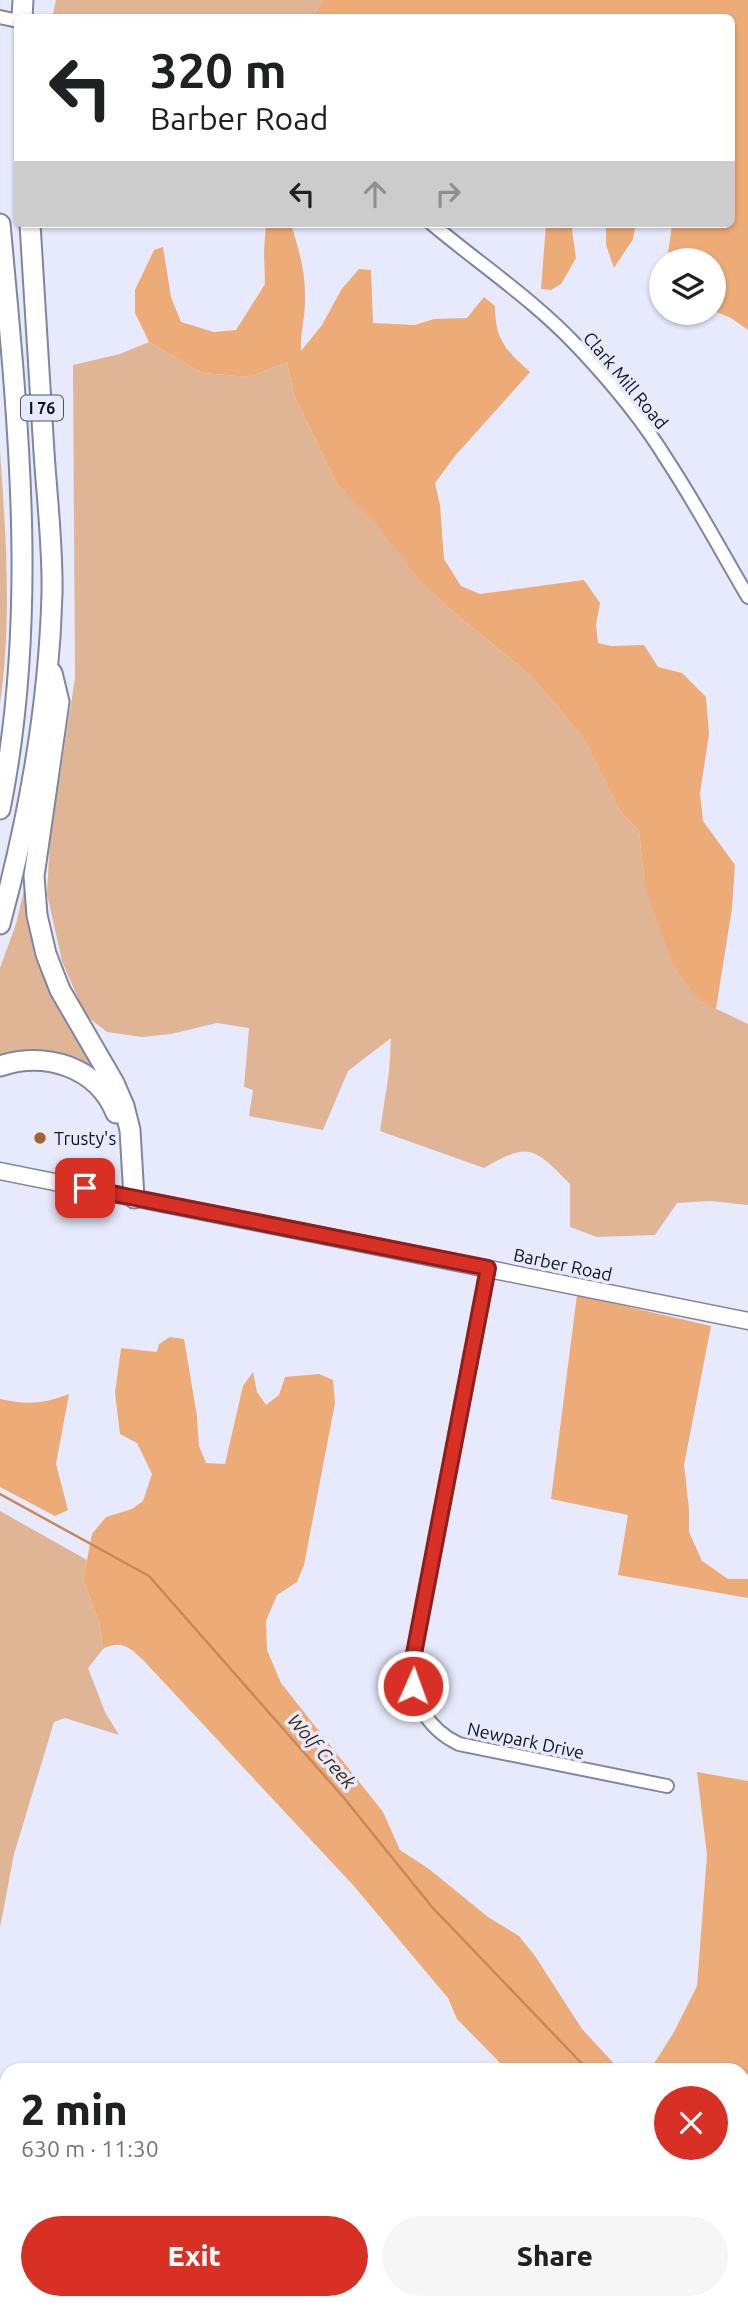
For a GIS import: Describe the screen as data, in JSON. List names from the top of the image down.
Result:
{
  "streets": {
    "highway": ["I 76"],
    "main road": ["Barber Road"],
    "street": ["Clark Mill Road", "Newpark Drive"]
  },
  "crossings": [
    ["Barber Road", "Newpark Drive"]
  ],
  "water": ["Wolf Creek"],
  "places": ["Trusty's"],
  "page": {
    "turn": ["320 m", "Barber Road"],
    "heading": ["2 min", "630 m · 11:30"],
    "buttons": ["Exit", "Share"]
  }
}
